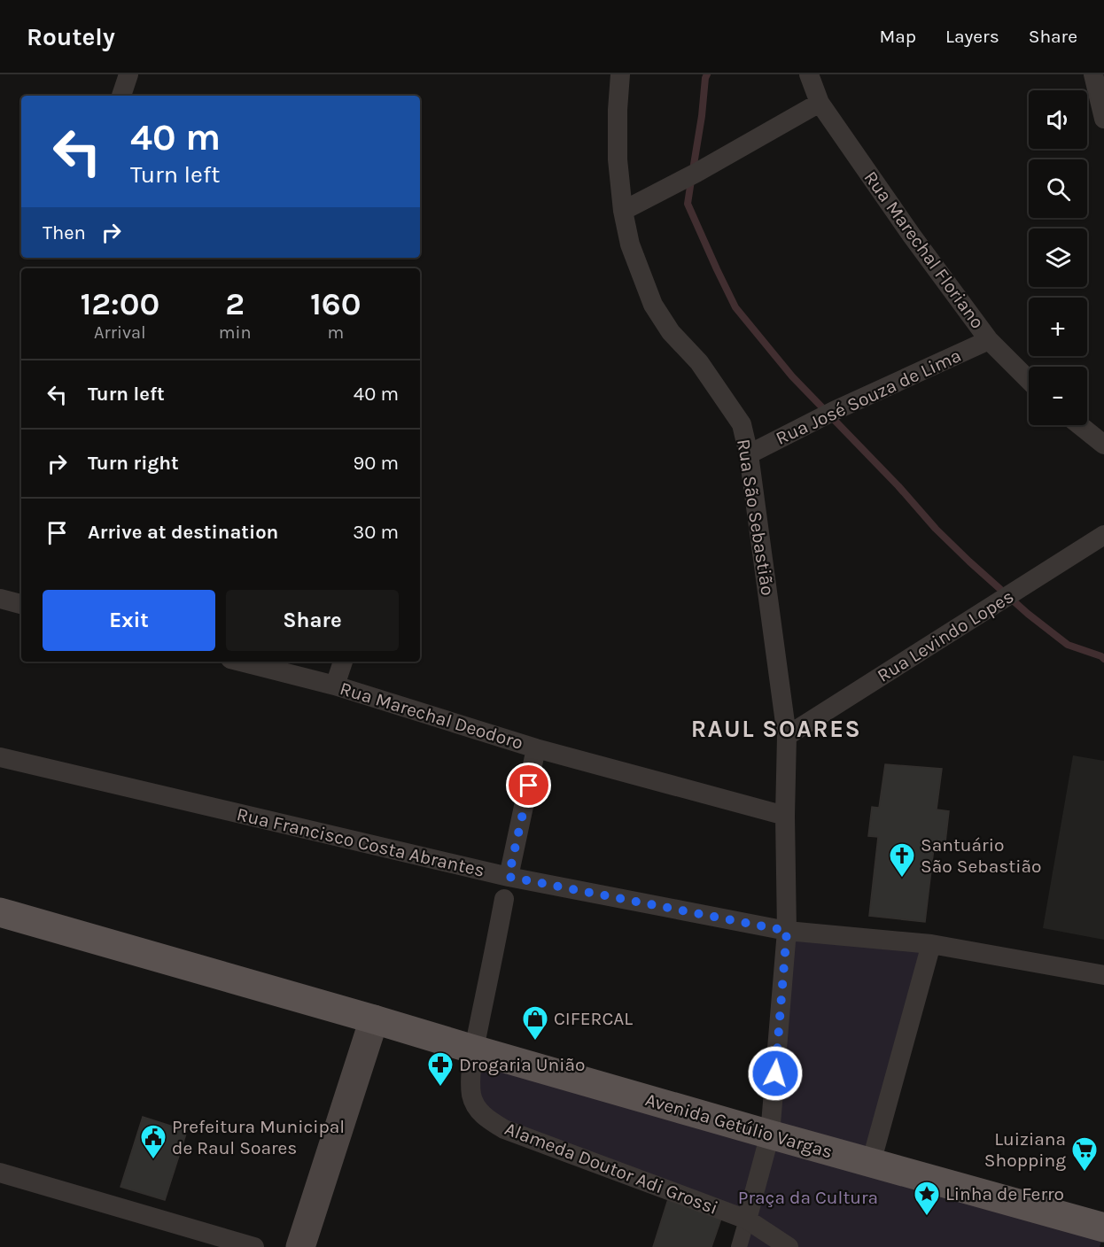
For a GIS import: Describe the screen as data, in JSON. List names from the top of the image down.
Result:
{
  "streets": {
    "main road": ["Avenida Getúlio Vargas"],
    "street": [
      "Rua Marechal Floriano",
      "Rua José Souza de Lima",
      "Rua São Sebastião",
      "Rua Levindo Lopes",
      "Rua Marechal Deodoro",
      "Rua Francisco Costa Abrantes",
      "Alameda Doutor Adi Grossi"
    ]
  },
  "crossings": [
    ["Rua Marechal Floriano", "Rua José Souza de Lima"],
    ["Rua José Souza de Lima", "Rua São Sebastião"],
    ["Rua São Sebastião", "Rua Levindo Lopes"],
    ["Rua São Sebastião", "Rua Marechal Deodoro"],
    ["Rua São Sebastião", "Rua Francisco Costa Abrantes"],
    ["Rua São Sebastião", "Avenida Getúlio Vargas"],
    ["Rua São Sebastião", "Alameda Doutor Adi Grossi"],
    ["Avenida Getúlio Vargas", "Alameda Doutor Adi Grossi"]
  ],
  "districts": ["RAUL SOARES"],
  "parks": ["Praça da Cultura"],
  "places": {
    "church": ["Santuário São Sebastião"],
    "shop": ["CIFERCAL"],
    "pharmacy": ["Drogaria União"],
    "public building": ["Prefeitura Municipal de Raul Soares"],
    "supermarket": ["Luiziana Shopping"],
    "place": ["Linha de Ferro"]
  },
  "page": {
    "header": "Routely",
    "nav": ["Map", "Layers", "Share"],
    "map_buttons": ["+", "−"],
    "turn": ["40 m", "Turn left"],
    "then": "Then",
    "eta": [
      "12:00",
      "Arrival",
      "2",
      "min",
      "160",
      "m"
    ],
    "list": [
      {
        "name": "Turn left",
        "value": "40 m"
      },
      {
        "name": "Turn right",
        "value": "90 m"
      },
      {
        "name": "Arrive at destination",
        "value": "30 m"
      }
    ],
    "buttons": ["Exit", "Share"]
  }
}
